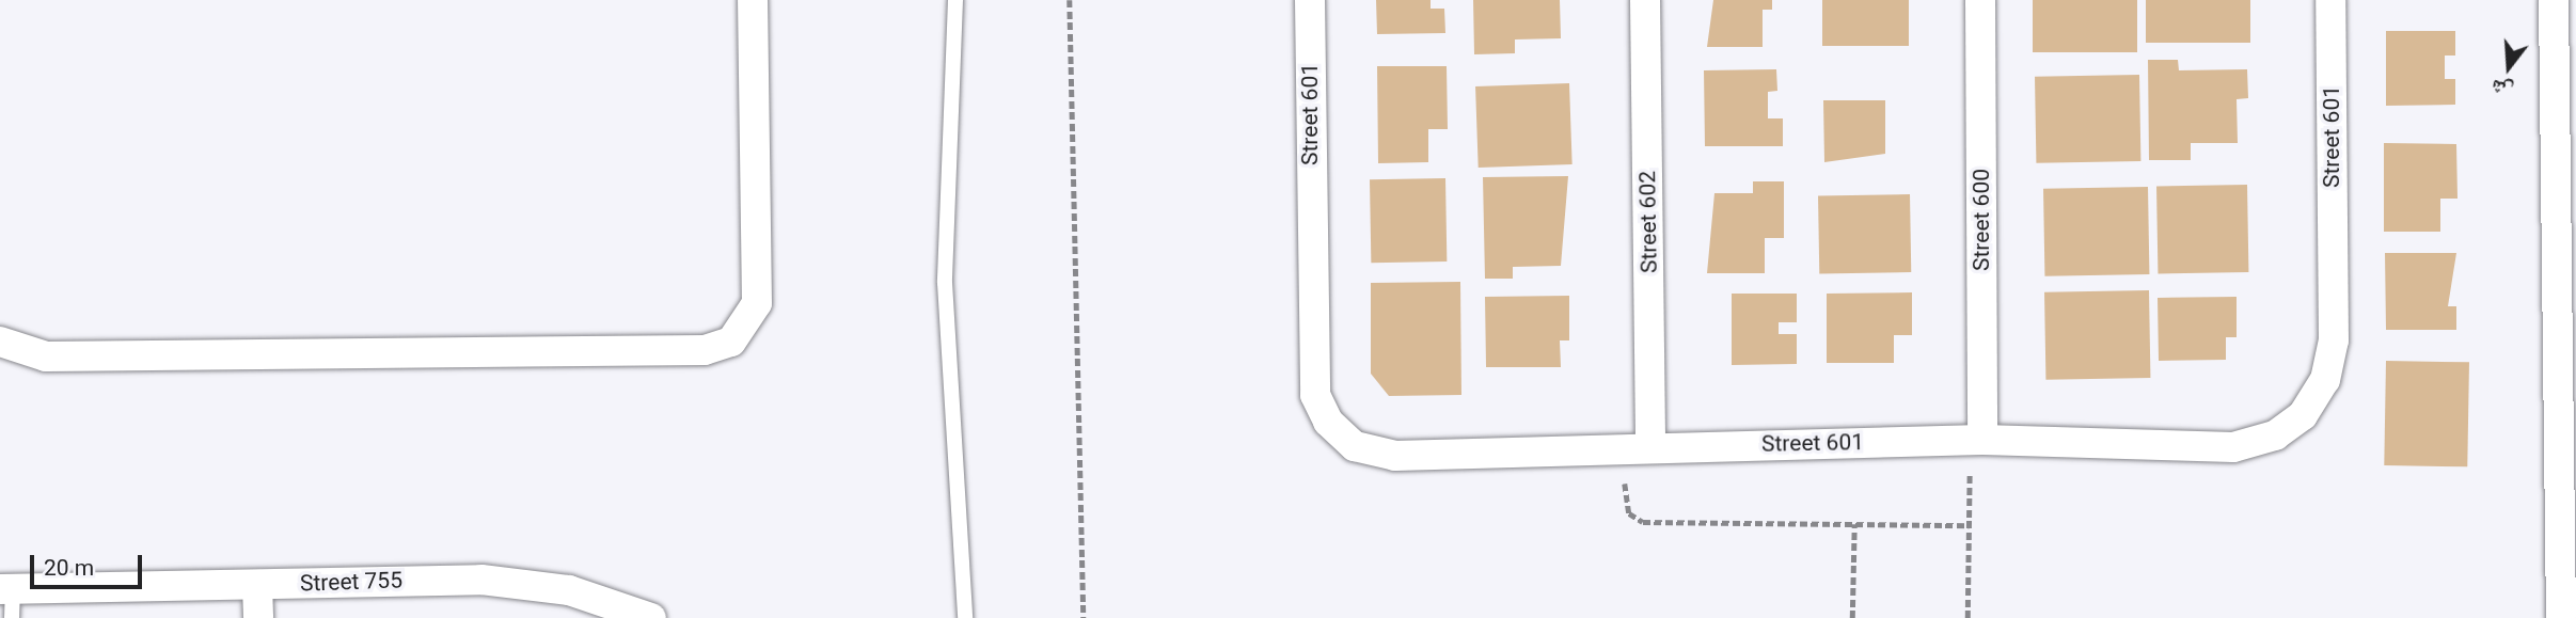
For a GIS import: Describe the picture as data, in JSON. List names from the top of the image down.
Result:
{
  "streets": {
    "street": [
      "Street 601",
      "Street 600",
      "Street 602",
      "Street 755"
    ]
  },
  "crossings": [
    ["Street 601", "Street 600"],
    ["Street 601", "Street 602"]
  ],
  "scale_bar": "20 m",
  "north": "bottom"
}
